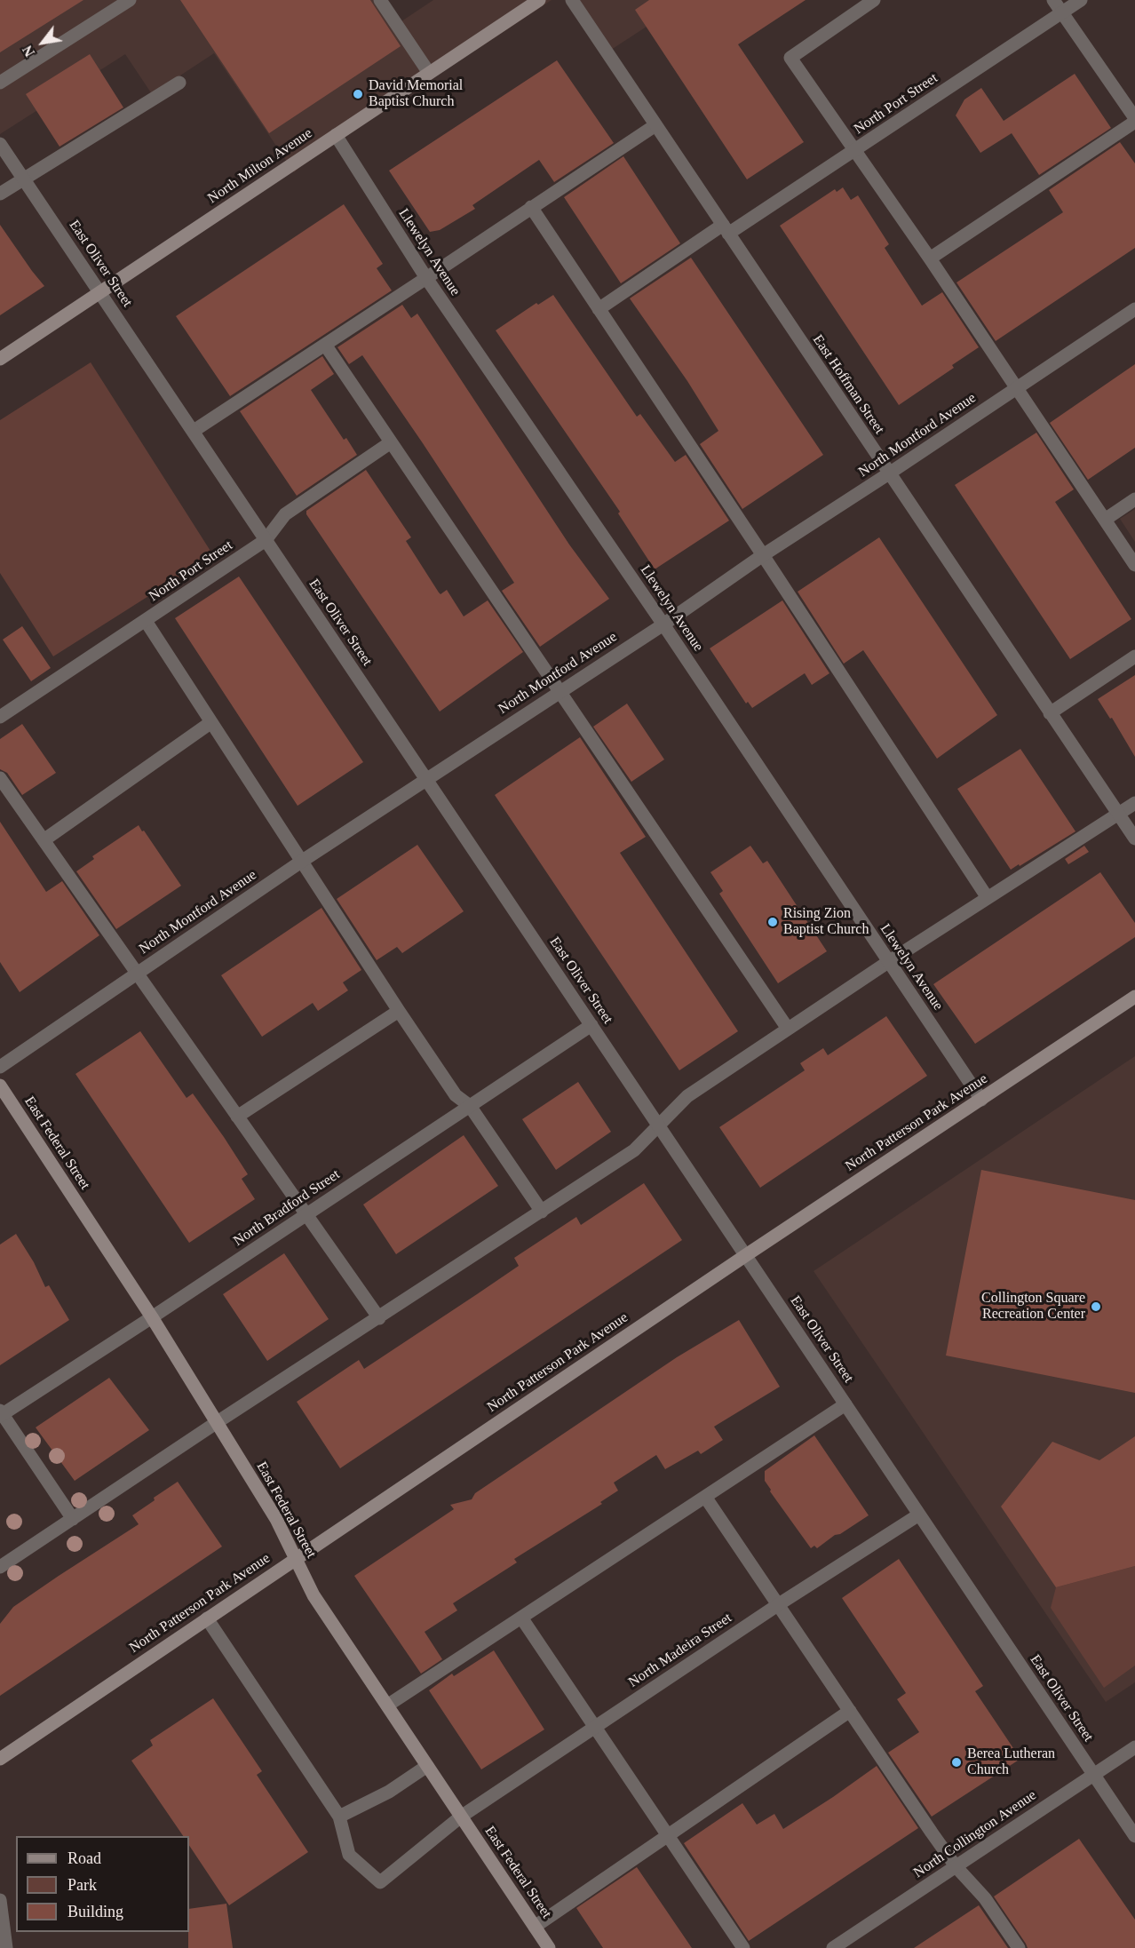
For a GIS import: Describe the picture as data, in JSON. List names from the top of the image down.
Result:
{
  "streets": {
    "street": [
      "North Port Street",
      "North Milton Avenue",
      "Llewelyn Avenue",
      "East Oliver Street",
      "East Hoffman Street",
      "North Montford Avenue",
      "North Patterson Park Avenue",
      "East Federal Street",
      "North Bradford Street",
      "North Madeira Street",
      "North Collington Avenue"
    ]
  },
  "crossings": [
    ["North Port Street", "East Oliver Street"],
    ["North Port Street", "East Hoffman Street"],
    ["North Milton Avenue", "Llewelyn Avenue"],
    ["North Milton Avenue", "East Oliver Street"],
    ["Llewelyn Avenue", "North Montford Avenue"],
    ["Llewelyn Avenue", "North Patterson Park Avenue"],
    ["East Oliver Street", "North Montford Avenue"],
    ["East Oliver Street", "North Patterson Park Avenue"],
    ["East Oliver Street", "North Bradford Street"],
    ["East Oliver Street", "North Madeira Street"],
    ["East Oliver Street", "North Collington Avenue"],
    ["East Hoffman Street", "North Montford Avenue"],
    ["North Patterson Park Avenue", "East Federal Street"],
    ["East Federal Street", "North Bradford Street"],
    ["East Federal Street", "North Madeira Street"]
  ],
  "places": [
    "David Memorial Baptist Church",
    "Rising Zion Baptist Church",
    "Collington Square Recreation Center",
    "Berea Lutheran Church"
  ],
  "legend": ["Road", "Park", "Building"],
  "north": "bottom left"
}
